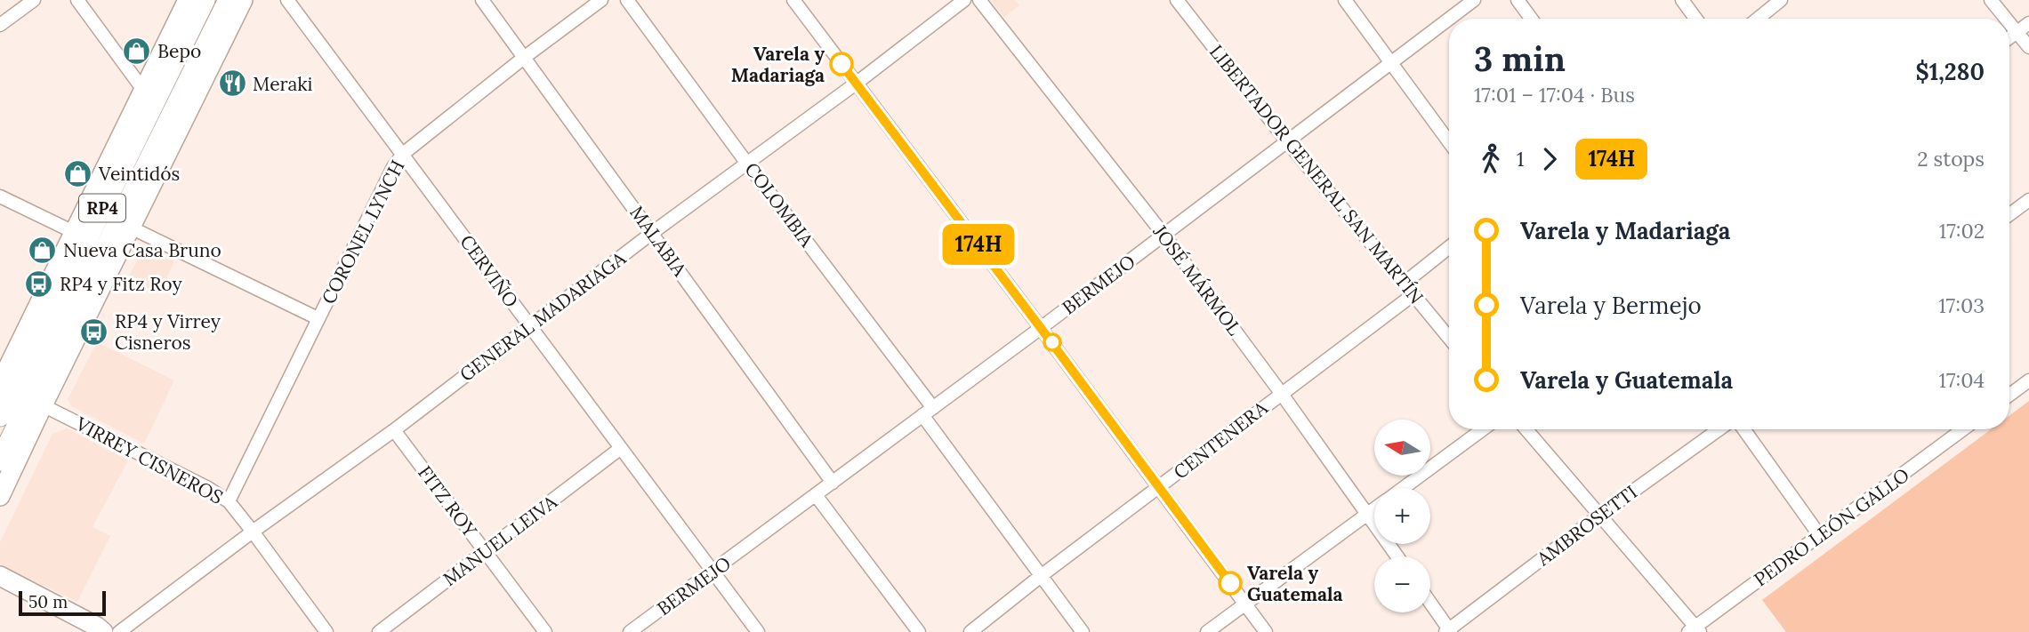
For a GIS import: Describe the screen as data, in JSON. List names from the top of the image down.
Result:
{
  "streets": {
    "main road": ["RP4"],
    "street": [
      "LIBERTADOR GENERAL SAN MARTÍN",
      "COLOMBIA",
      "CORONEL LYNCH",
      "MALABIA",
      "CERVIÑO",
      "JOSÉ MÁRMOL",
      "BERMEJO",
      "GENERAL MADARIAGA",
      "CENTENERA",
      "VIRREY CISNEROS",
      "FITZ ROY",
      "AMBROSETTI",
      "PEDRO LEÓN GALLO",
      "MANUEL LEIVA"
    ]
  },
  "crossings": [
    ["LIBERTADOR GENERAL SAN MARTÍN", "BERMEJO"],
    ["LIBERTADOR GENERAL SAN MARTÍN", "CENTENERA"],
    ["COLOMBIA", "BERMEJO"],
    ["COLOMBIA", "GENERAL MADARIAGA"],
    ["COLOMBIA", "CENTENERA"],
    ["RP4", "VIRREY CISNEROS"],
    ["CORONEL LYNCH", "MALABIA"],
    ["CORONEL LYNCH", "CERVIÑO"],
    ["CORONEL LYNCH", "VIRREY CISNEROS"],
    ["MALABIA", "BERMEJO"],
    ["MALABIA", "GENERAL MADARIAGA"],
    ["CERVIÑO", "BERMEJO"],
    ["CERVIÑO", "GENERAL MADARIAGA"],
    ["CERVIÑO", "MANUEL LEIVA"],
    ["JOSÉ MÁRMOL", "BERMEJO"],
    ["JOSÉ MÁRMOL", "CENTENERA"],
    ["GENERAL MADARIAGA", "VIRREY CISNEROS"],
    ["GENERAL MADARIAGA", "FITZ ROY"],
    ["FITZ ROY", "MANUEL LEIVA"]
  ],
  "places": {
    "shop": ["Bepo", "Veintidós", "Nueva Casa Bruno"],
    "other": ["Varela y Madariaga", "Varela y Guatemala"],
    "restaurant": ["Meraki"],
    "bus stop": ["RP4 y Fitz Roy", "RP4 y Virrey Cisneros"]
  },
  "lines": ["bus line 174H"],
  "scale_bar": "50 m",
  "north": "left",
  "page": {
    "on_map": "174H",
    "heading": ["3 min", "17:01 – 17:04 · Bus", "$1,280"],
    "legs": ["1", "174H", "2 stops"],
    "list": [
      {
        "name": "Varela y Madariaga",
        "value": "17:02"
      },
      {
        "name": "Varela y Bermejo",
        "value": "17:03"
      },
      {
        "name": "Varela y Guatemala",
        "value": "17:04"
      }
    ],
    "map_buttons": ["+", "−"],
    "scale": "50 m"
  }
}
